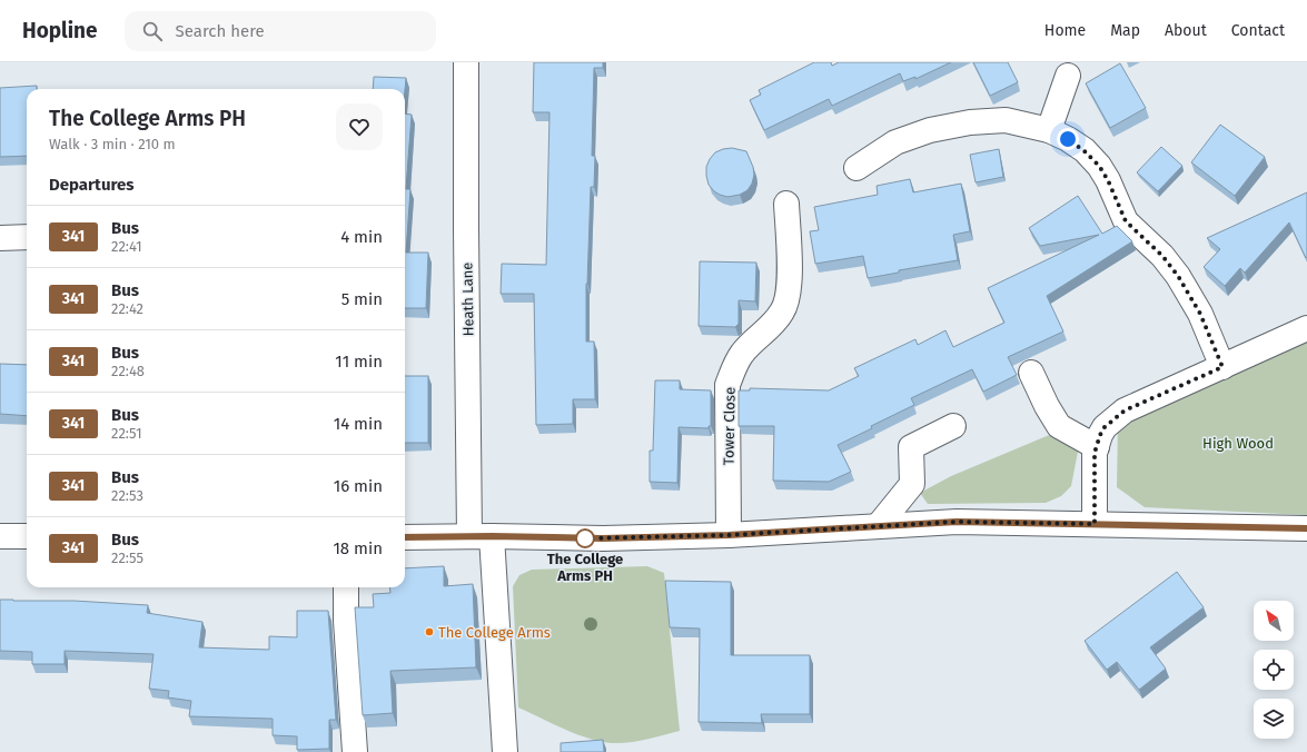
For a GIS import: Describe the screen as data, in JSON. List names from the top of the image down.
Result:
{
  "streets": {
    "street": ["Heath Lane", "Tower Close"]
  },
  "parks": ["High Wood"],
  "places": ["The College Arms PH", "The College Arms"],
  "lines": ["bus line 341"],
  "north": "top left",
  "page": {
    "header": "Hopline",
    "search": "Search here",
    "nav": [
      "Home",
      "Map",
      "About",
      "Contact"
    ],
    "heading": [
      ["The College Arms PH", "Walk · 3 min · 210 m"],
      "Departures"
    ],
    "list": [
      {
        "mark": "341",
        "name": "Bus",
        "note": "22:41",
        "value": "4 min"
      },
      {
        "mark": "341",
        "name": "Bus",
        "note": "22:42",
        "value": "5 min"
      },
      {
        "mark": "341",
        "name": "Bus",
        "note": "22:48",
        "value": "11 min"
      },
      {
        "mark": "341",
        "name": "Bus",
        "note": "22:51",
        "value": "14 min"
      },
      {
        "mark": "341",
        "name": "Bus",
        "note": "22:53",
        "value": "16 min"
      },
      {
        "mark": "341",
        "name": "Bus",
        "note": "22:55",
        "value": "18 min"
      }
    ]
  }
}
